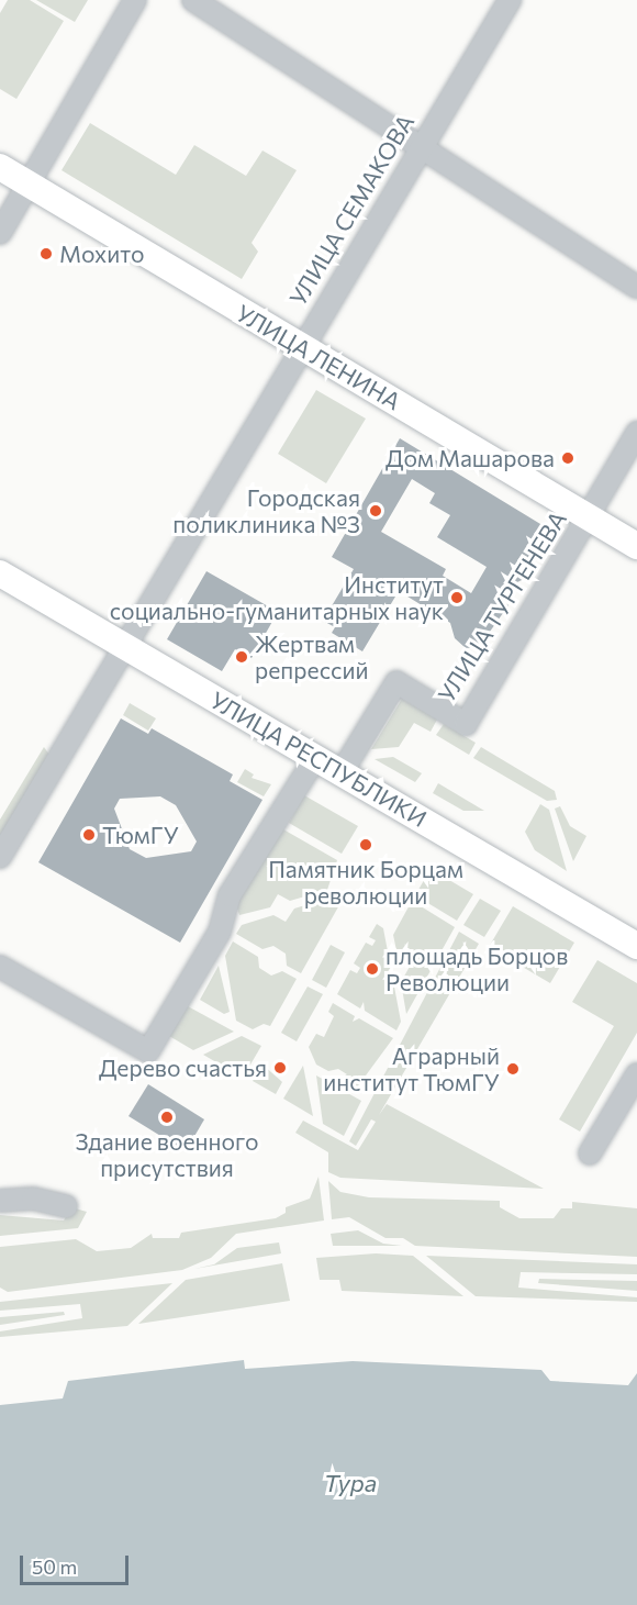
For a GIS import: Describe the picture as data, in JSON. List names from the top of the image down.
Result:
{
  "streets": {
    "main road": ["УЛИЦА ЛЕНИНА", "УЛИЦА РЕСПУБЛИКИ"],
    "street": ["УЛИЦА СЕМАКОВА", "УЛИЦА ТУРГЕНЕВА"]
  },
  "crossings": [
    ["УЛИЦА СЕМАКОВА", "УЛИЦА ЛЕНИНА"],
    ["УЛИЦА СЕМАКОВА", "УЛИЦА РЕСПУБЛИКИ"],
    ["УЛИЦА ЛЕНИНА", "УЛИЦА ТУРГЕНЕВА"],
    ["УЛИЦА ТУРГЕНЕВА", "УЛИЦА РЕСПУБЛИКИ"]
  ],
  "water": ["Тура"],
  "places": [
    "Мохито",
    "Дом Машарова",
    "Городская поликлиника №3",
    "Институт социально-гуманитарных наук",
    "Жертвам репрессий",
    "ТюмГУ",
    "Памятник Борцам революции",
    "площадь Борцов Революции",
    "Дерево счастья",
    "Аграрный институт ТюмГУ",
    "Здание военного присутствия"
  ],
  "scale_bar": "50 m"
}
